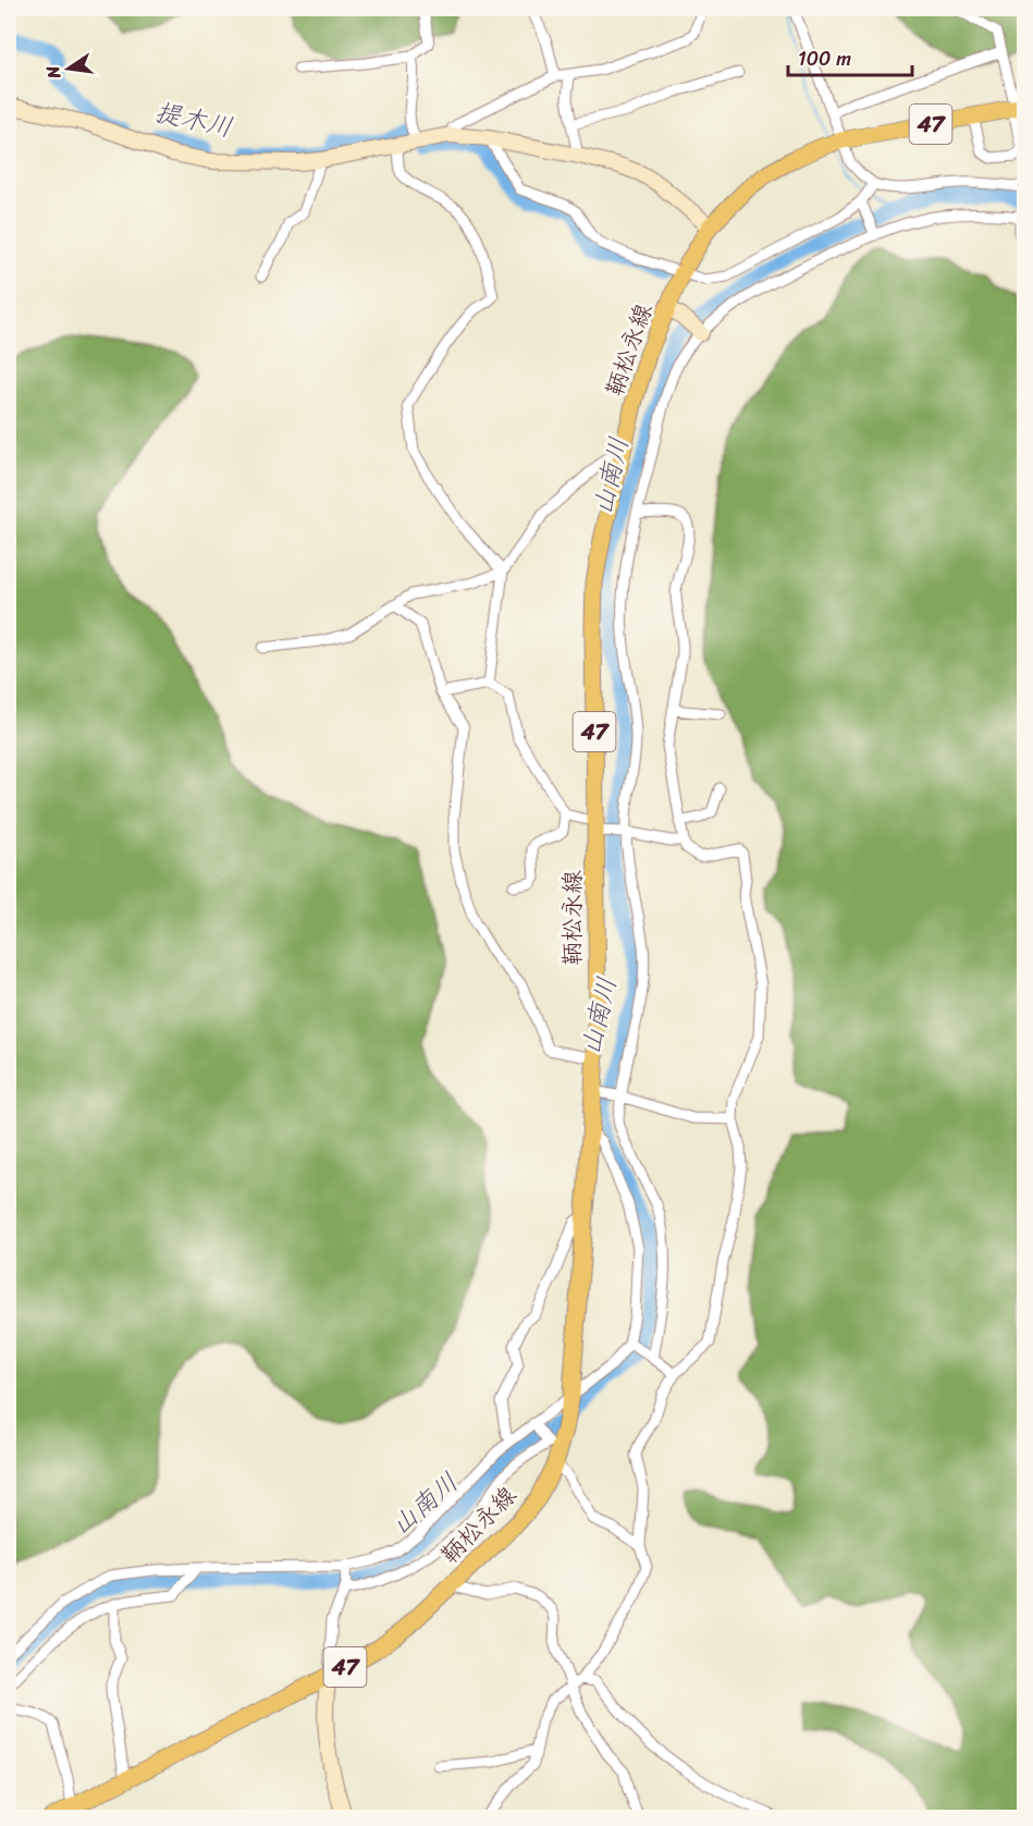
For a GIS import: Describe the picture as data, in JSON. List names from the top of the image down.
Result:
{
  "streets": {
    "main road": ["47", "鞆松永線"]
  },
  "water": ["提木川", "山南川"],
  "scale_bar": "100 m",
  "north": "left"
}
